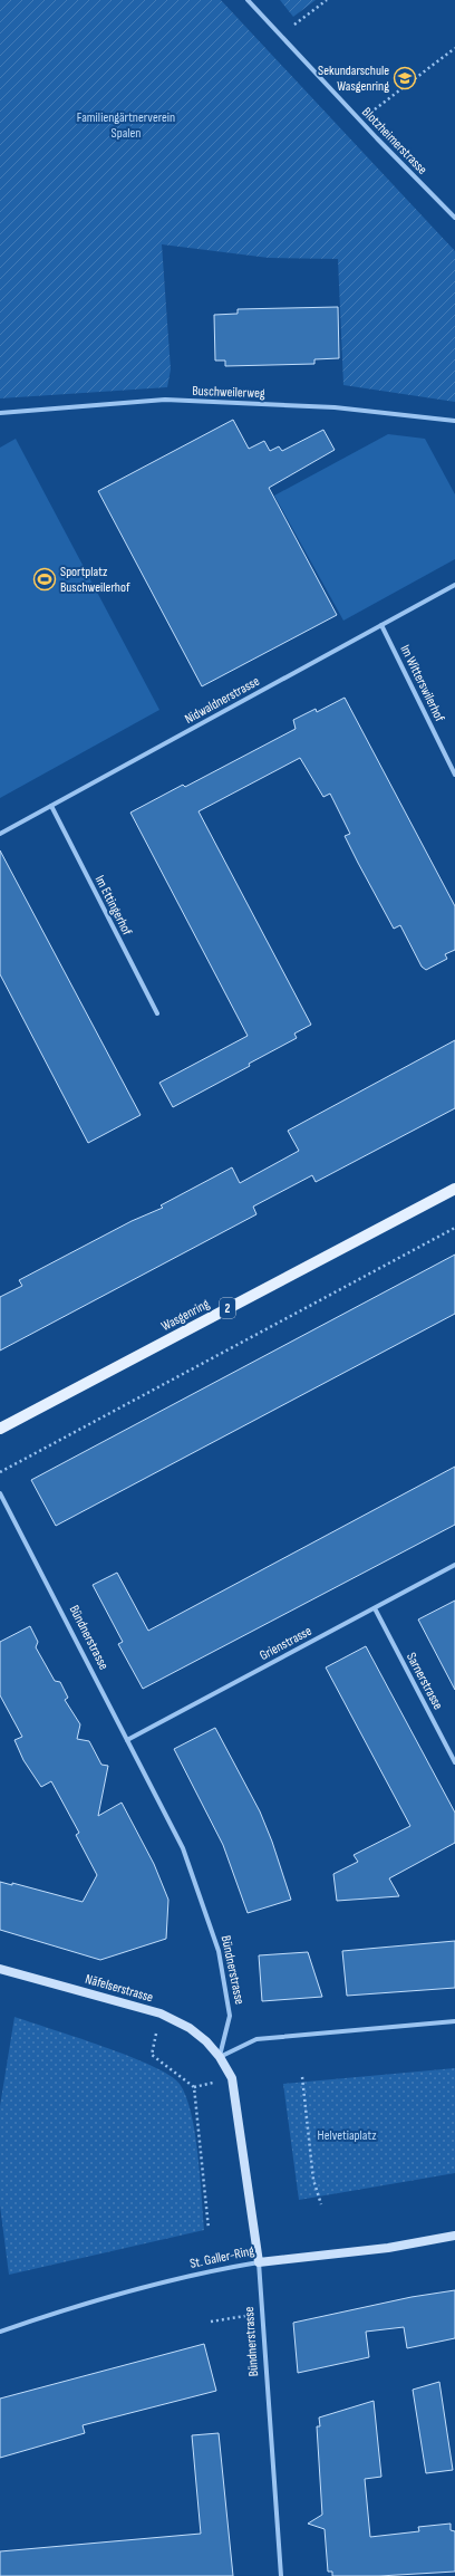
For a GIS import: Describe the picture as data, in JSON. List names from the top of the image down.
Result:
{
  "streets": {
    "main road": ["2", "Wasgenring"],
    "street": [
      "Blotzheimerstrasse",
      "Buschweilerweg",
      "Im Witterswilerhof",
      "Nidwaldnerstrasse",
      "Im Ettingerhof",
      "Bündnerstrasse",
      "Grienstrasse",
      "Sarnerstrasse",
      "Näfelserstrasse",
      "St. Galler-Ring"
    ]
  },
  "crossings": [
    ["Im Witterswilerhof", "Nidwaldnerstrasse"],
    ["Nidwaldnerstrasse", "Im Ettingerhof"],
    ["Bündnerstrasse", "Grienstrasse"],
    ["Bündnerstrasse", "Näfelserstrasse"],
    ["Bündnerstrasse", "St. Galler-Ring"],
    ["Grienstrasse", "Sarnerstrasse"]
  ],
  "parks": ["Familiengärtnerverein Spalen", "Helvetiaplatz"],
  "places": {
    "school or university": ["Sekundarschule Wasgenring"],
    "sports": ["Sportplatz Buschweilerhof"]
  }
}
